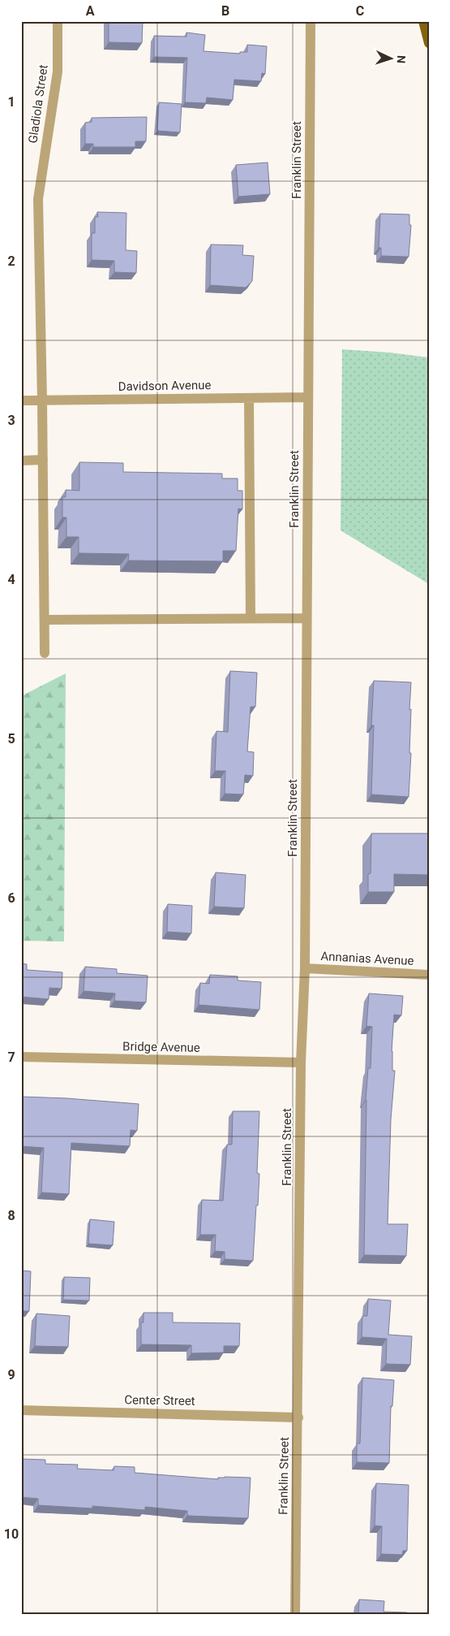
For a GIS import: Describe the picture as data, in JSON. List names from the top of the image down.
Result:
{
  "streets": {
    "street": [
      "Gladiola Street",
      "Franklin Street",
      "Davidson Avenue",
      "Annanias Avenue",
      "Bridge Avenue",
      "Center Street"
    ]
  },
  "crossings": [
    ["Gladiola Street", "Davidson Avenue"],
    ["Franklin Street", "Davidson Avenue"],
    ["Franklin Street", "Annanias Avenue"],
    ["Franklin Street", "Bridge Avenue"],
    ["Franklin Street", "Center Street"]
  ],
  "north": "right",
  "grid": {
    "columns": ["A", "B", "C"],
    "rows": [
      "1",
      "2",
      "3",
      "4",
      "5",
      "6",
      "7",
      "8",
      "9",
      "10"
    ]
  }
}
